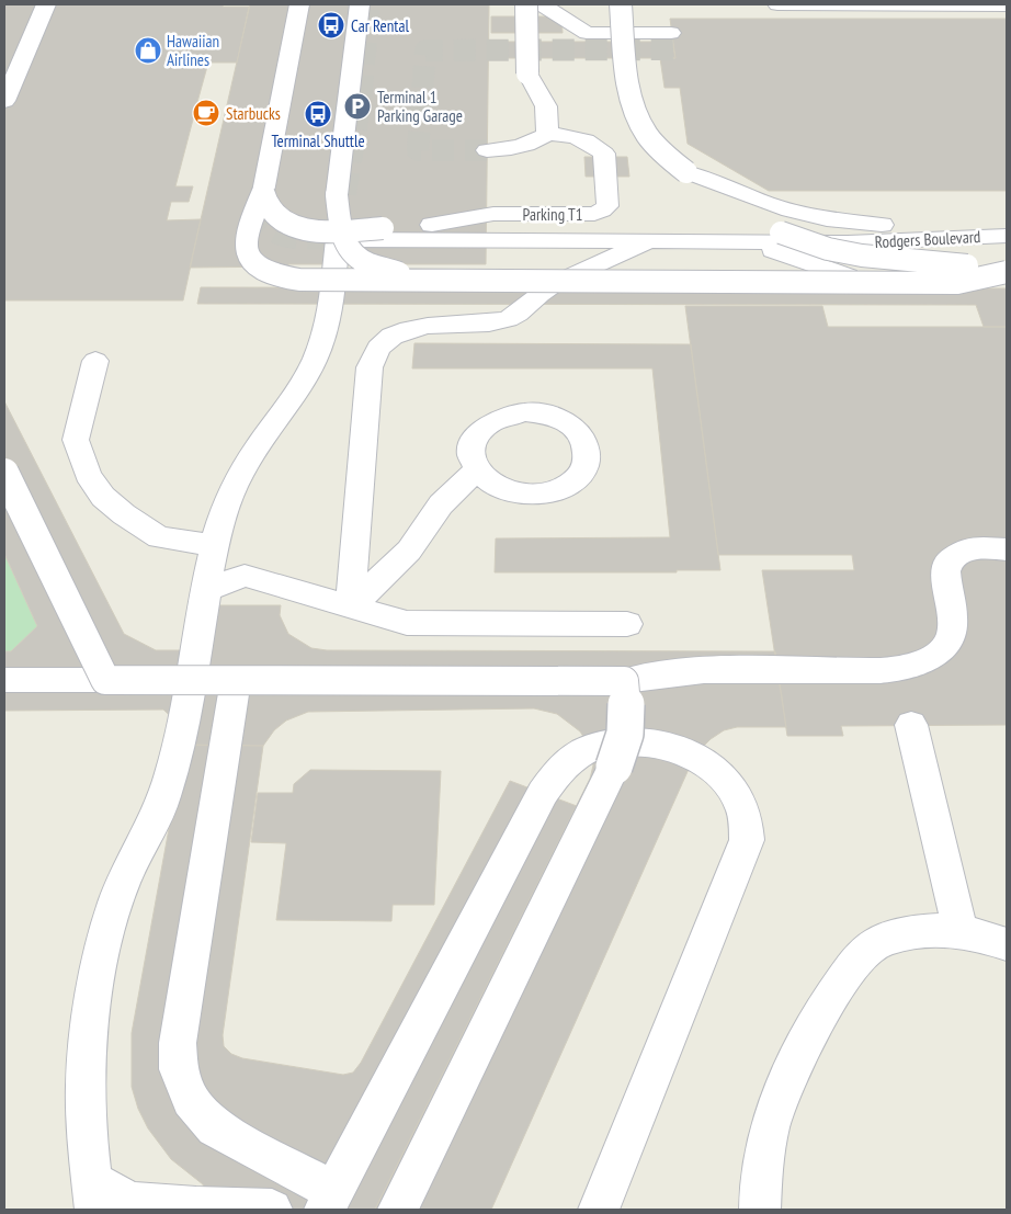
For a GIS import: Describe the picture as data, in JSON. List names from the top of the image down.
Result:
{
  "streets": {
    "street": ["Parking T1", "Rodgers Boulevard"]
  },
  "places": {
    "bus stop": ["Car Rental", "Terminal Shuttle"],
    "shop": ["Hawaiian Airlines"],
    "parking": ["Terminal 1 Parking Garage"],
    "cafe": ["Starbucks"]
  }
}
